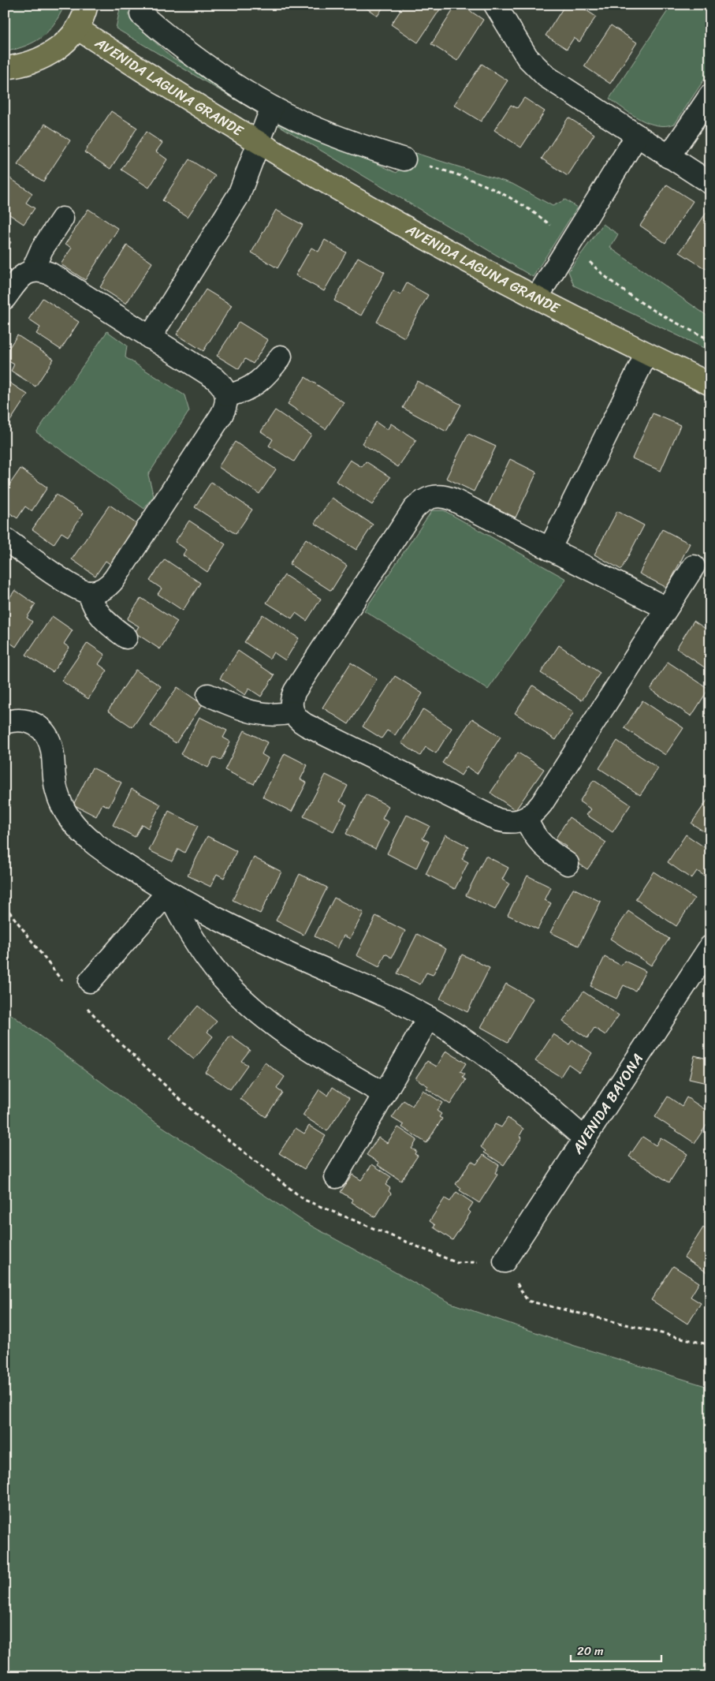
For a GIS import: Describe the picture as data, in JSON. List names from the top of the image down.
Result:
{
  "streets": {
    "main road": ["AVENIDA LAGUNA GRANDE"],
    "street": ["AVENIDA BAYONA"]
  },
  "scale_bar": "20 m"
}
